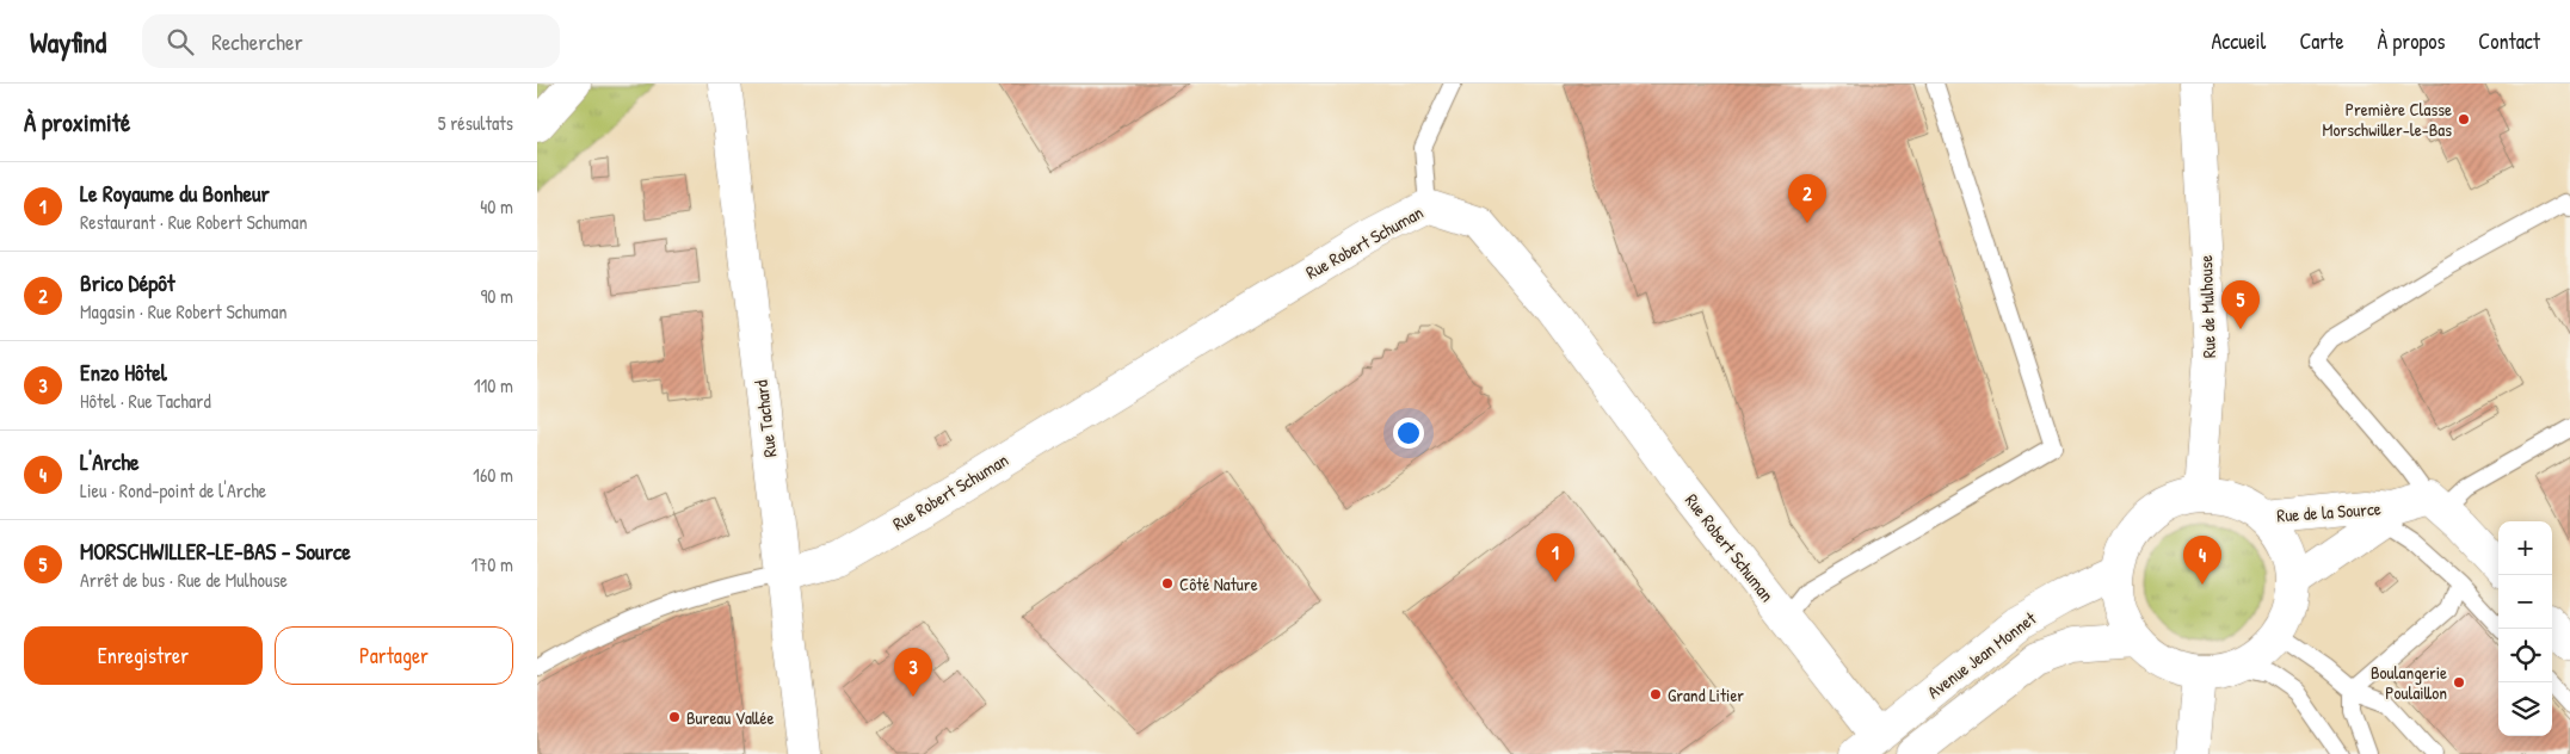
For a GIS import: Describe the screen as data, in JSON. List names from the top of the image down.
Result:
{
  "streets": {
    "main road": [
      "Rue Robert Schuman",
      "Rue de Mulhouse",
      "Rue Tachard",
      "Rue de la Source",
      "Avenue Jean Monnet"
    ]
  },
  "crossings": [
    ["Rue Robert Schuman", "Rue Tachard"],
    ["Rue Robert Schuman", "Avenue Jean Monnet"],
    ["Rue de Mulhouse", "Rue de la Source"],
    ["Rue de Mulhouse", "Avenue Jean Monnet"],
    ["Rue de la Source", "Avenue Jean Monnet"]
  ],
  "places": [
    "Première Classe Morschwiller-le-Bas",
    "Côté Nature",
    "Boulangerie Poulaillon",
    "Grand Litier",
    "Bureau Vallée"
  ],
  "page": {
    "header": "Wayfind",
    "search": "Rechercher",
    "nav": [
      "Accueil",
      "Carte",
      "À propos",
      "Contact"
    ],
    "heading": ["À proximité", "5 résultats"],
    "list": [
      {
        "mark": "1",
        "name": "Le Royaume du Bonheur",
        "note": "Restaurant · Rue Robert Schuman",
        "value": "40 m"
      },
      {
        "mark": "2",
        "name": "Brico Dépôt",
        "note": "Magasin · Rue Robert Schuman",
        "value": "90 m"
      },
      {
        "mark": "3",
        "name": "Enzo Hôtel",
        "note": "Hôtel · Rue Tachard",
        "value": "110 m"
      },
      {
        "mark": "4",
        "name": "L'Arche",
        "note": "Lieu · Rond-point de l'Arche",
        "value": "160 m"
      },
      {
        "mark": "5",
        "name": "MORSCHWILLER-LE-BAS - Source",
        "note": "Arrêt de bus · Rue de Mulhouse",
        "value": "170 m"
      }
    ],
    "pins": [
      "2",
      "5",
      "1",
      "4",
      "3"
    ],
    "map_buttons": ["+", "−"],
    "buttons": ["Enregistrer", "Partager"]
  }
}
